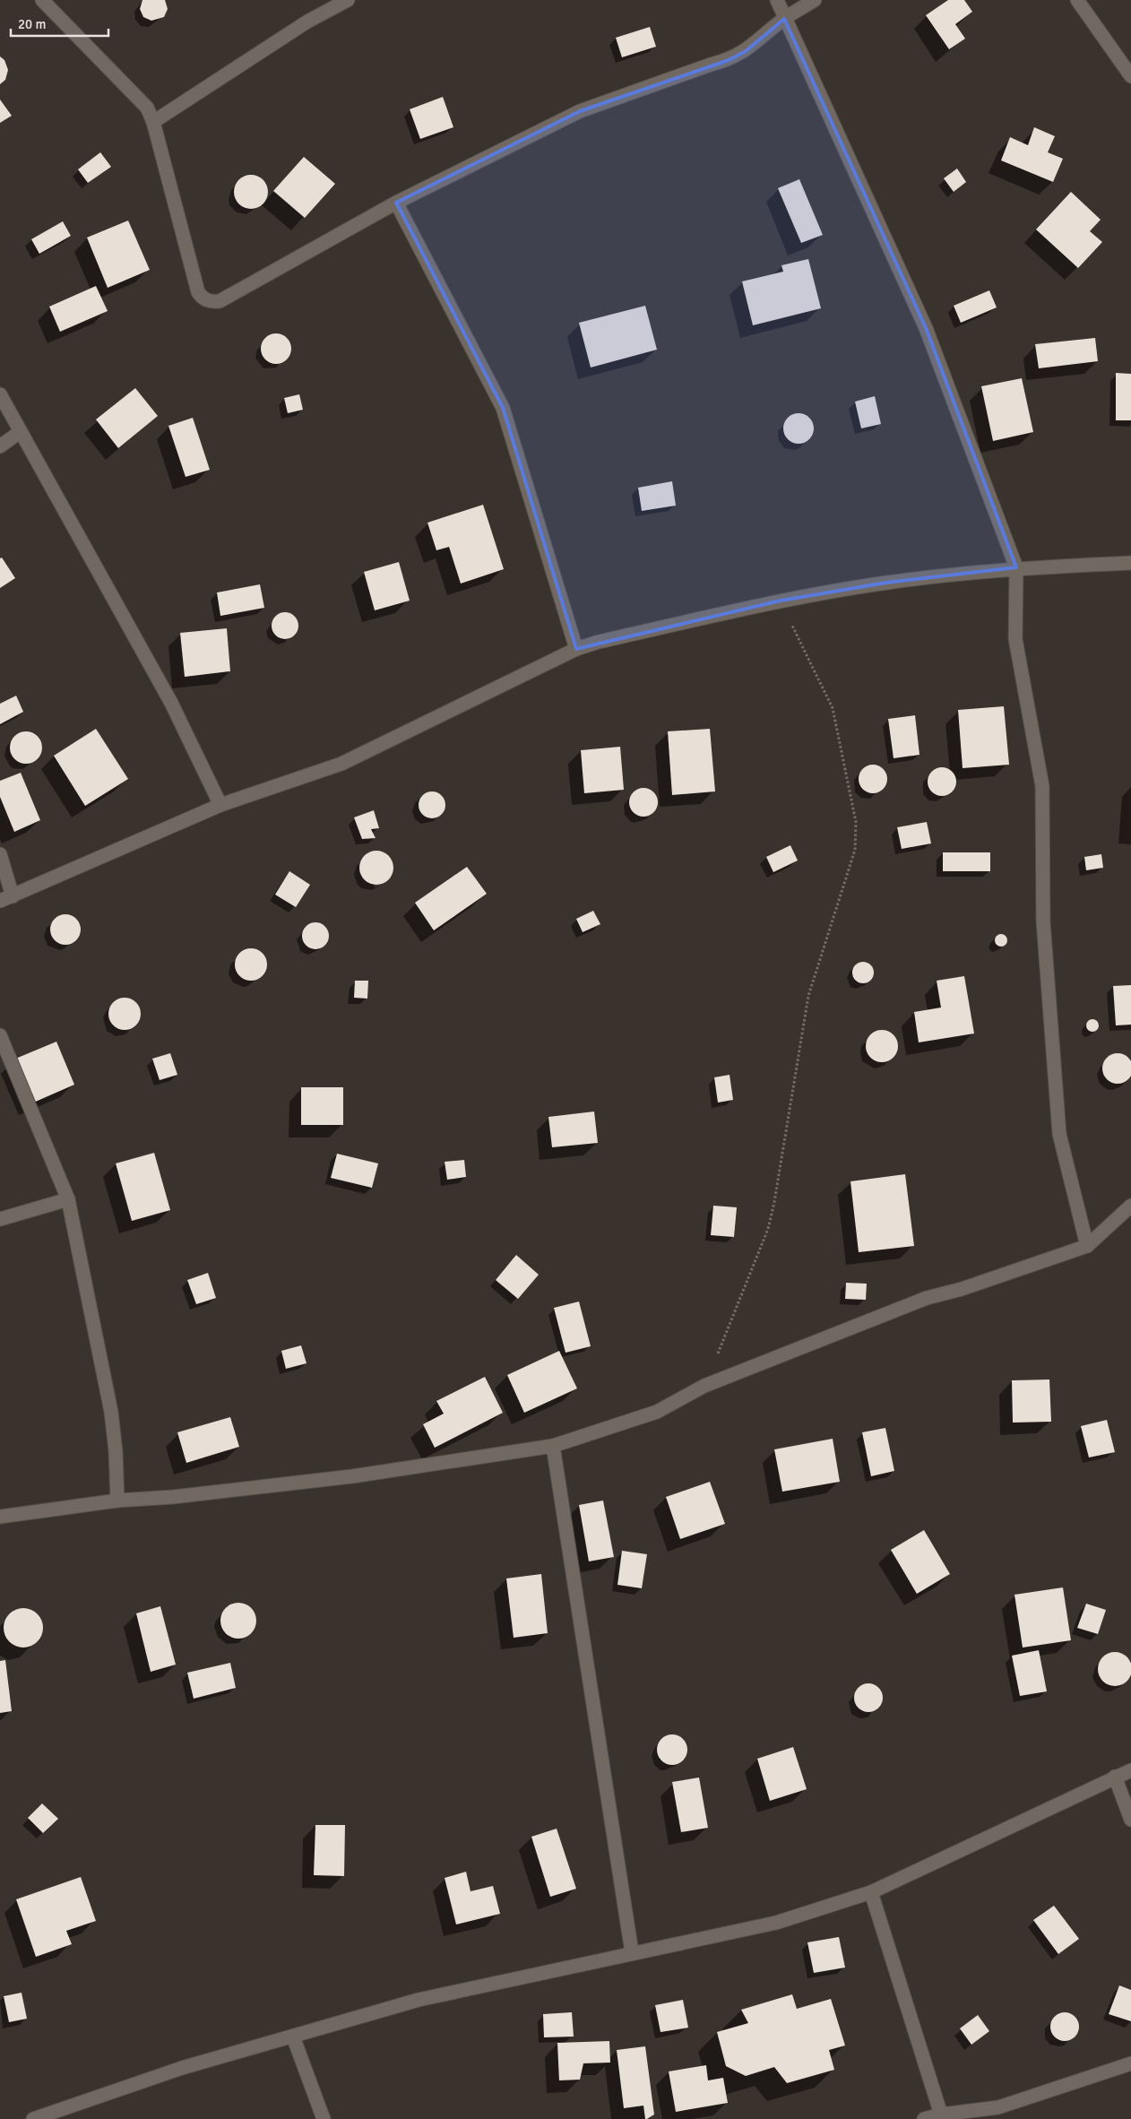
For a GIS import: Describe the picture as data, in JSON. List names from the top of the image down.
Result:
{
  "scale_bar": "20 m"
}
